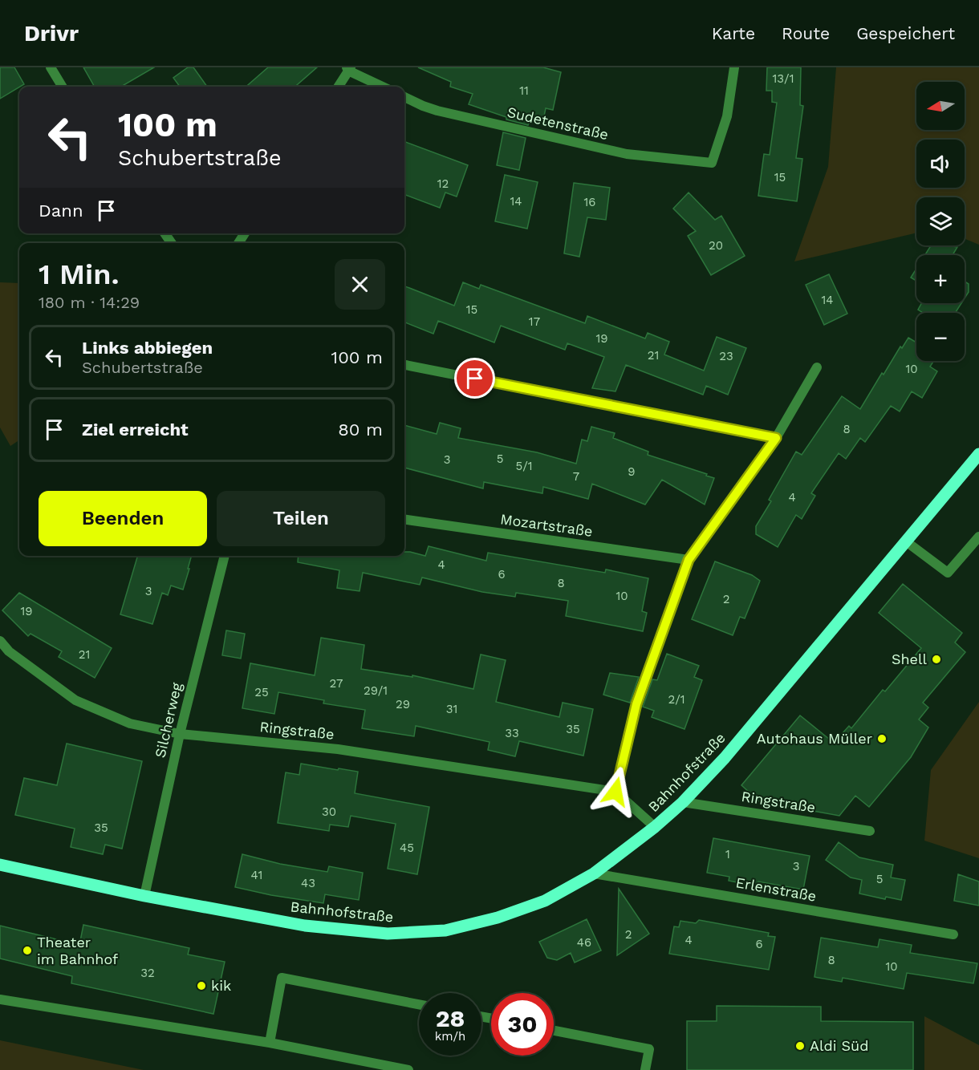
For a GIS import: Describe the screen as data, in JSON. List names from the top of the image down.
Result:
{
  "streets": {
    "main road": ["Bahnhofstraße"],
    "street": [
      "Sudetenstraße",
      "Mozartstraße",
      "Silcherweg",
      "Ringstraße",
      "Erlenstraße"
    ]
  },
  "crossings": [
    ["Silcherweg", "Ringstraße"],
    ["Silcherweg", "Bahnhofstraße"],
    ["Ringstraße", "Bahnhofstraße"],
    ["Bahnhofstraße", "Erlenstraße"]
  ],
  "places": [
    "Shell",
    "Autohaus Müller",
    "Theater im Bahnhof",
    "kik",
    "Aldi Süd"
  ],
  "house_numbers": [
    "13/1",
    "11",
    "15",
    "12",
    "14",
    "16",
    "20",
    "14",
    "15",
    "17",
    "19",
    "21",
    "23",
    "10",
    "8",
    "5",
    "3",
    "5/1",
    "9",
    "7",
    "4",
    "4",
    "6",
    "8",
    "3",
    "10",
    "2",
    "19",
    "21",
    "27",
    "29/1",
    "25",
    "2/1",
    "29",
    "31",
    "35",
    "33",
    "30",
    "35",
    "45",
    "1",
    "3",
    "41",
    "5",
    "43",
    "2",
    "4",
    "46",
    "6",
    "8",
    "10",
    "32"
  ],
  "north": "left",
  "page": {
    "header": "Drivr",
    "nav": ["Karte", "Route", "Gespeichert"],
    "map_buttons": ["+", "−"],
    "turn": ["100 m", "Schubertstraße"],
    "then": "Dann",
    "heading": ["1 Min.", "180 m · 14:29"],
    "list": [
      {
        "name": "Links abbiegen",
        "note": "Schubertstraße",
        "value": "100 m"
      },
      {
        "name": "Ziel erreicht",
        "value": "80 m"
      }
    ],
    "buttons": ["Beenden", "Teilen"],
    "speed": "28 km/h",
    "limit": "30"
  }
}
